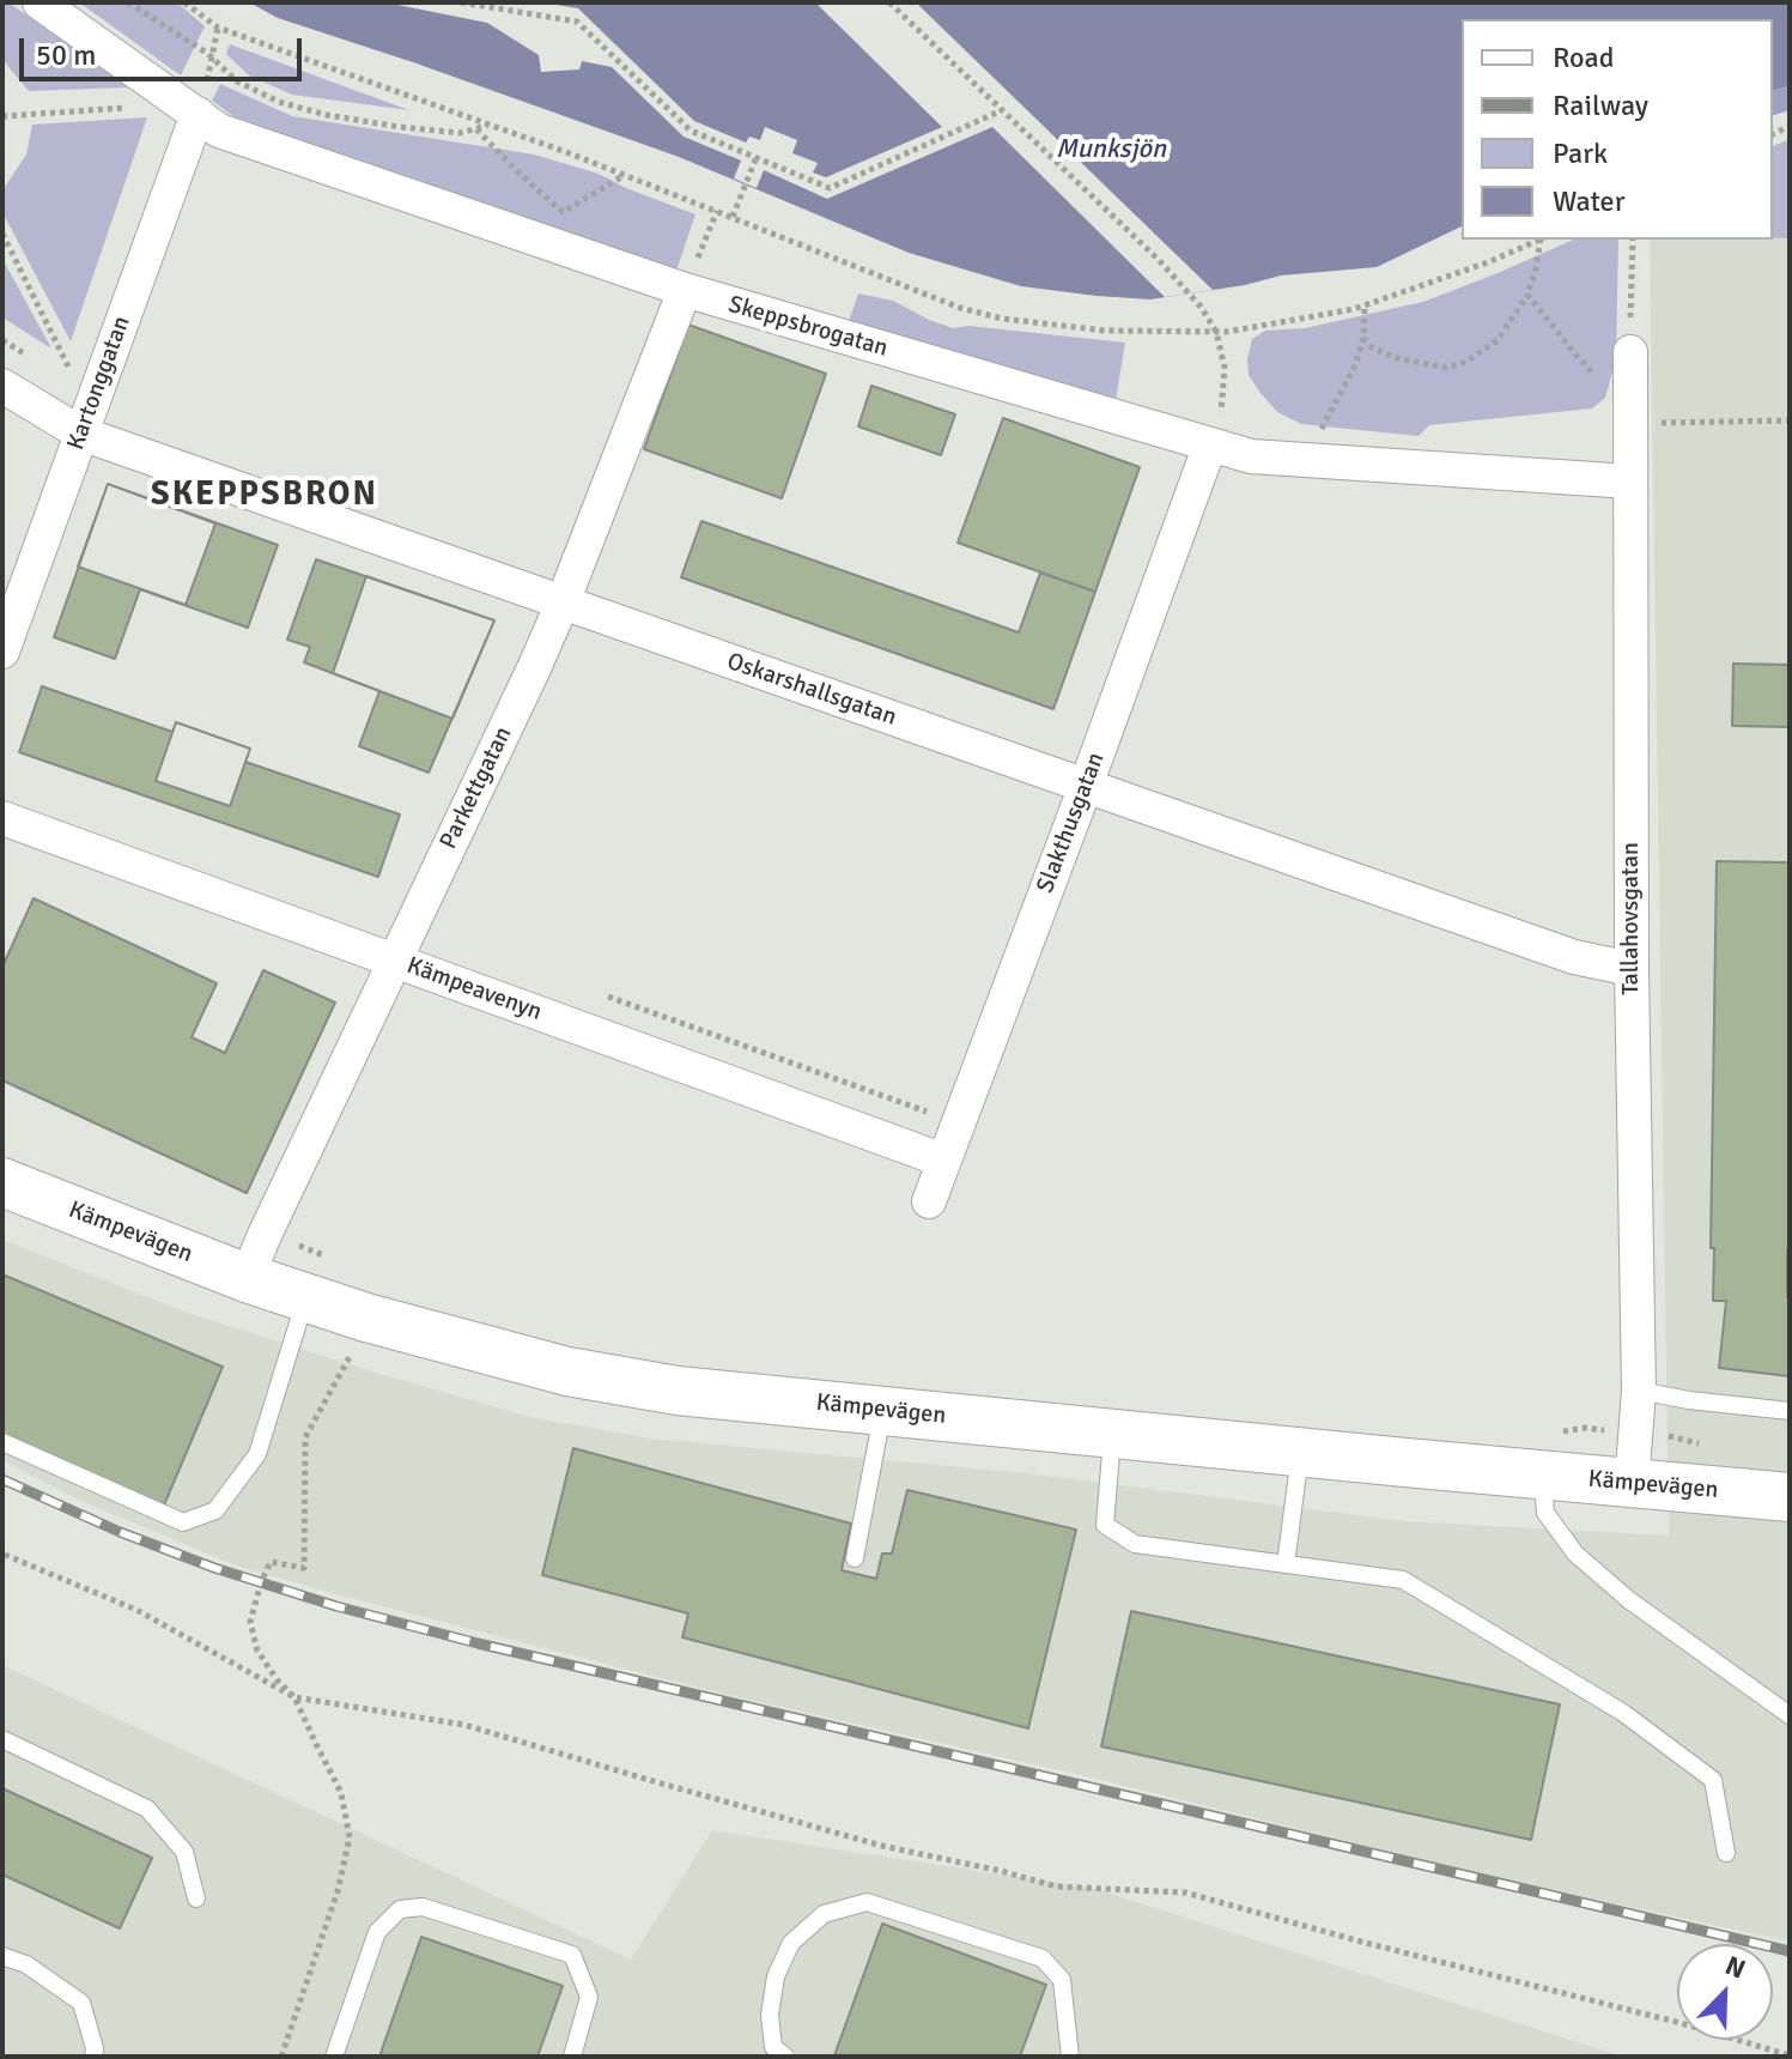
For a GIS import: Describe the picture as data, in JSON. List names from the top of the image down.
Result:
{
  "streets": {
    "main road": ["Kämpevägen"],
    "street": [
      "Skeppsbrogatan",
      "Kartonggatan",
      "Oskarshallsgatan",
      "Parkettgatan",
      "Slakthusgatan",
      "Tallahovsgatan",
      "Kämpeavenyn"
    ]
  },
  "crossings": [
    ["Skeppsbrogatan", "Kartonggatan"],
    ["Skeppsbrogatan", "Parkettgatan"],
    ["Skeppsbrogatan", "Slakthusgatan"],
    ["Skeppsbrogatan", "Tallahovsgatan"],
    ["Kartonggatan", "Oskarshallsgatan"],
    ["Oskarshallsgatan", "Parkettgatan"],
    ["Oskarshallsgatan", "Slakthusgatan"],
    ["Oskarshallsgatan", "Tallahovsgatan"],
    ["Parkettgatan", "Kämpeavenyn"],
    ["Parkettgatan", "Kämpevägen"],
    ["Slakthusgatan", "Kämpeavenyn"],
    ["Tallahovsgatan", "Kämpevägen"]
  ],
  "districts": ["SKEPPSBRON"],
  "water": ["Munksjön"],
  "legend": [
    "Road",
    "Railway",
    "Park",
    "Water"
  ],
  "scale_bar": "50 m",
  "north": "top right"
}
